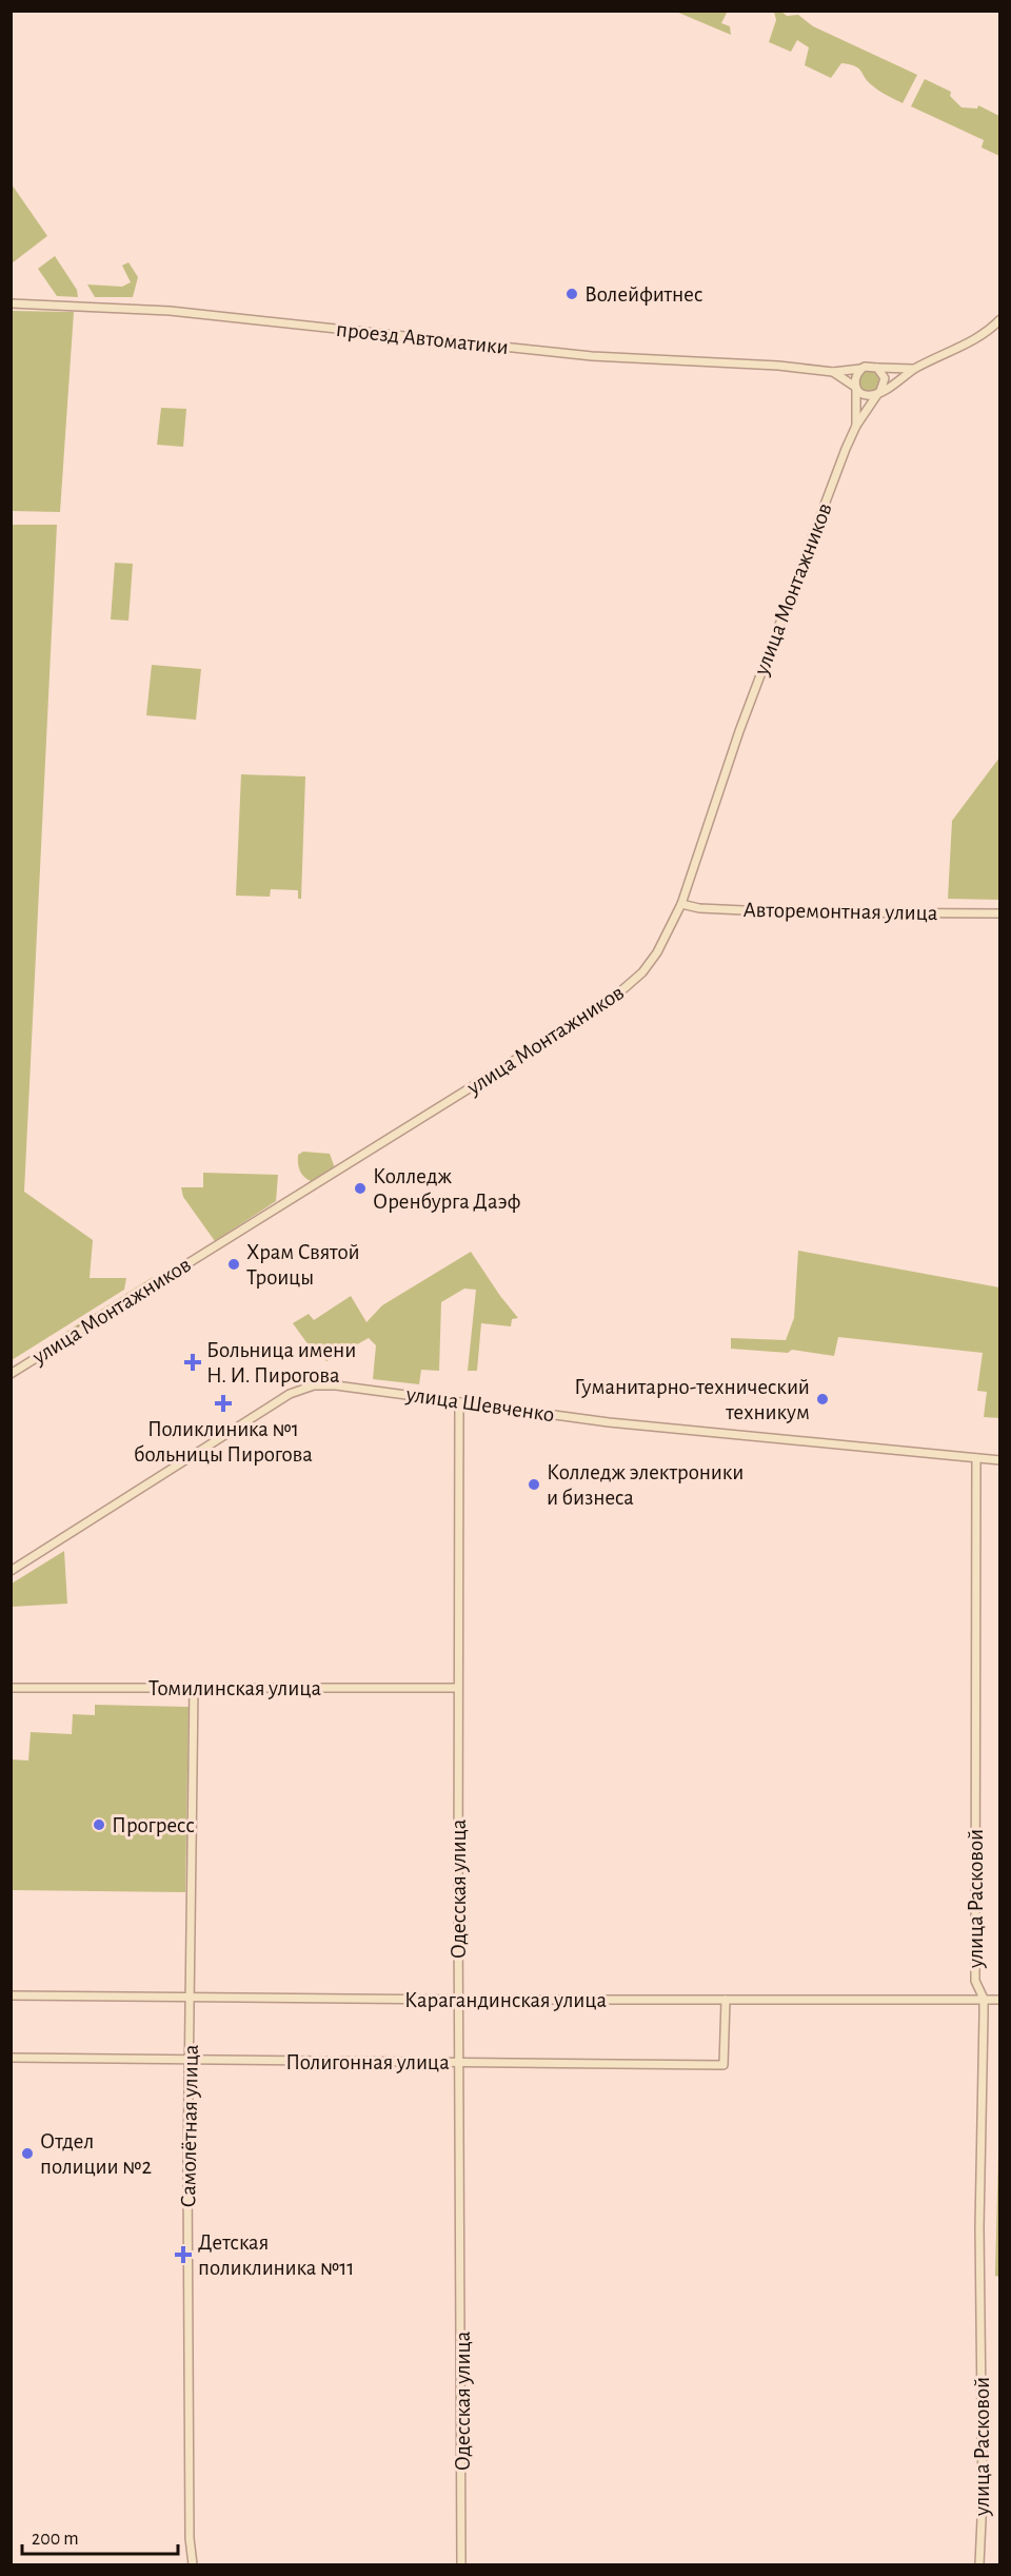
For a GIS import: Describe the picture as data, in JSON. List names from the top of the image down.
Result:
{
  "streets": {
    "main road": [
      "проезд Автоматики",
      "улица Монтажников",
      "Авторемонтная улица",
      "улица Шевченко",
      "Томилинская улица",
      "Одесская улица",
      "улица Расковой",
      "Карагандинская улица",
      "Полигонная улица",
      "Самолётная улица"
    ]
  },
  "crossings": [
    ["проезд Автоматики", "улица Монтажников"],
    ["улица Монтажников", "Авторемонтная улица"],
    ["улица Шевченко", "Одесская улица"],
    ["улица Шевченко", "улица Расковой"],
    ["Томилинская улица", "Одесская улица"],
    ["Томилинская улица", "Самолётная улица"],
    ["Одесская улица", "Карагандинская улица"],
    ["Одесская улица", "Полигонная улица"],
    ["улица Расковой", "Карагандинская улица"],
    ["Карагандинская улица", "Полигонная улица"],
    ["Карагандинская улица", "Самолётная улица"],
    ["Полигонная улица", "Самолётная улица"]
  ],
  "places": {
    "other": [
      "Волейфитнес",
      "Колледж Оренбурга Даэф",
      "Храм Святой Троицы",
      "Гуманитарно-технический техникум",
      "Колледж электроники и бизнеса",
      "Прогресс",
      "Отдел полиции №2"
    ],
    "health": ["Больница имени Н. И. Пирогова", "Поликлиника №1 больницы Пирогова", "Детская поликлиника №11"]
  },
  "scale_bar": "200 m"
}
